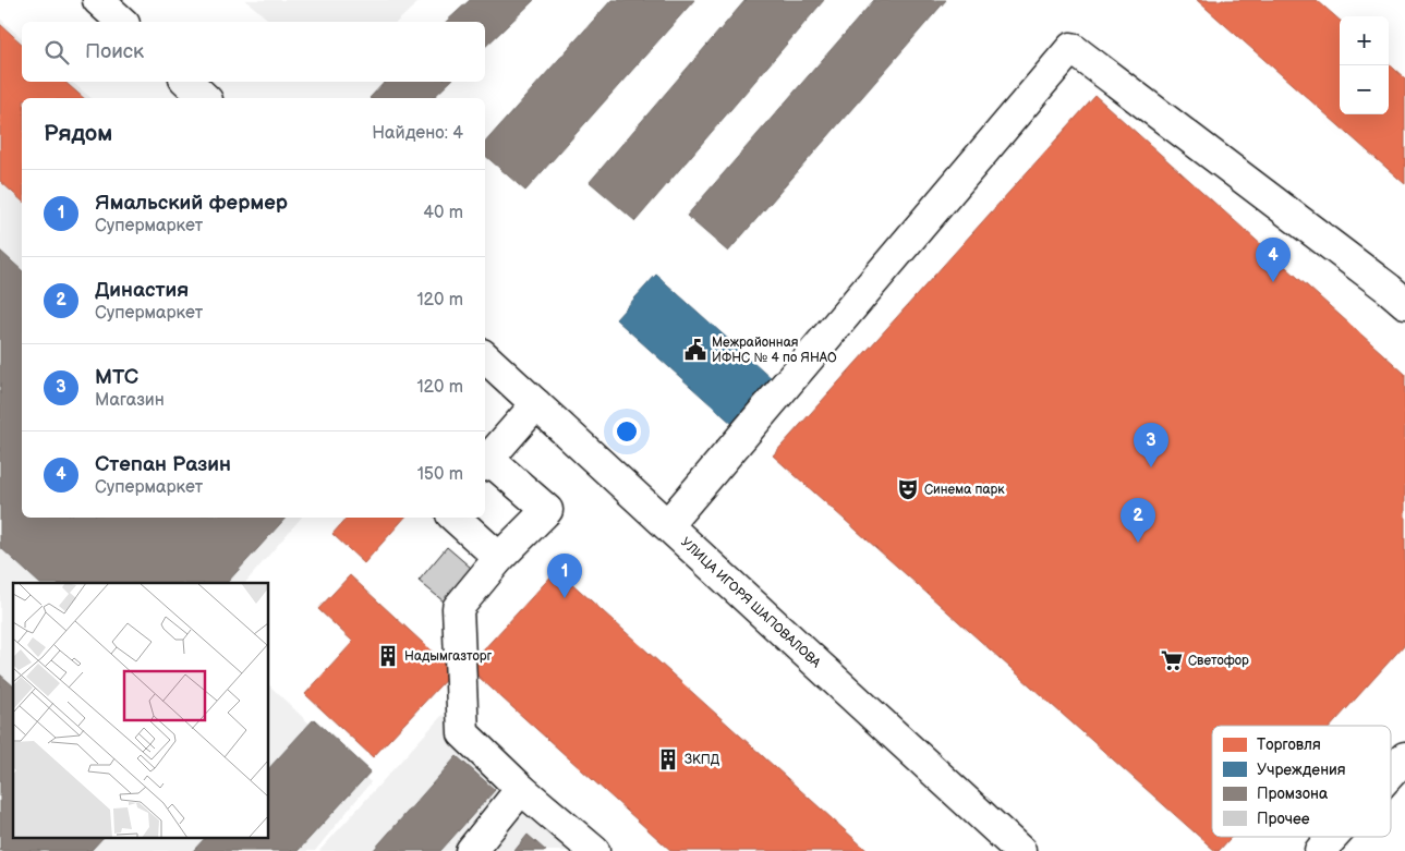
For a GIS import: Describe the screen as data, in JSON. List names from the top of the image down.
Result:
{
  "streets": {
    "street": ["УЛИЦА ИГОРЯ ШАПОВАЛОВА"]
  },
  "places": {
    "public building": ["Межрайонная ИФНС № 4 по ЯНАО"],
    "theatre": ["Синема парк"],
    "building": ["Надымгазторг", "ЗКПД"],
    "supermarket": ["Светофор"]
  },
  "legend": [
    "Торговля",
    "Учреждения",
    "Промзона",
    "Прочее"
  ],
  "page": {
    "map_buttons": ["+", "−"],
    "search": "Поиск",
    "heading": ["Рядом", "Найдено: 4"],
    "list": [
      {
        "mark": "1",
        "name": "Ямальский фермер",
        "note": "Супермаркет",
        "value": "40 m"
      },
      {
        "mark": "2",
        "name": "Династия",
        "note": "Супермаркет",
        "value": "120 m"
      },
      {
        "mark": "3",
        "name": "МТС",
        "note": "Магазин",
        "value": "120 m"
      },
      {
        "mark": "4",
        "name": "Степан Разин",
        "note": "Супермаркет",
        "value": "150 m"
      }
    ],
    "pins": [
      "4",
      "3",
      "2",
      "1"
    ]
  }
}
